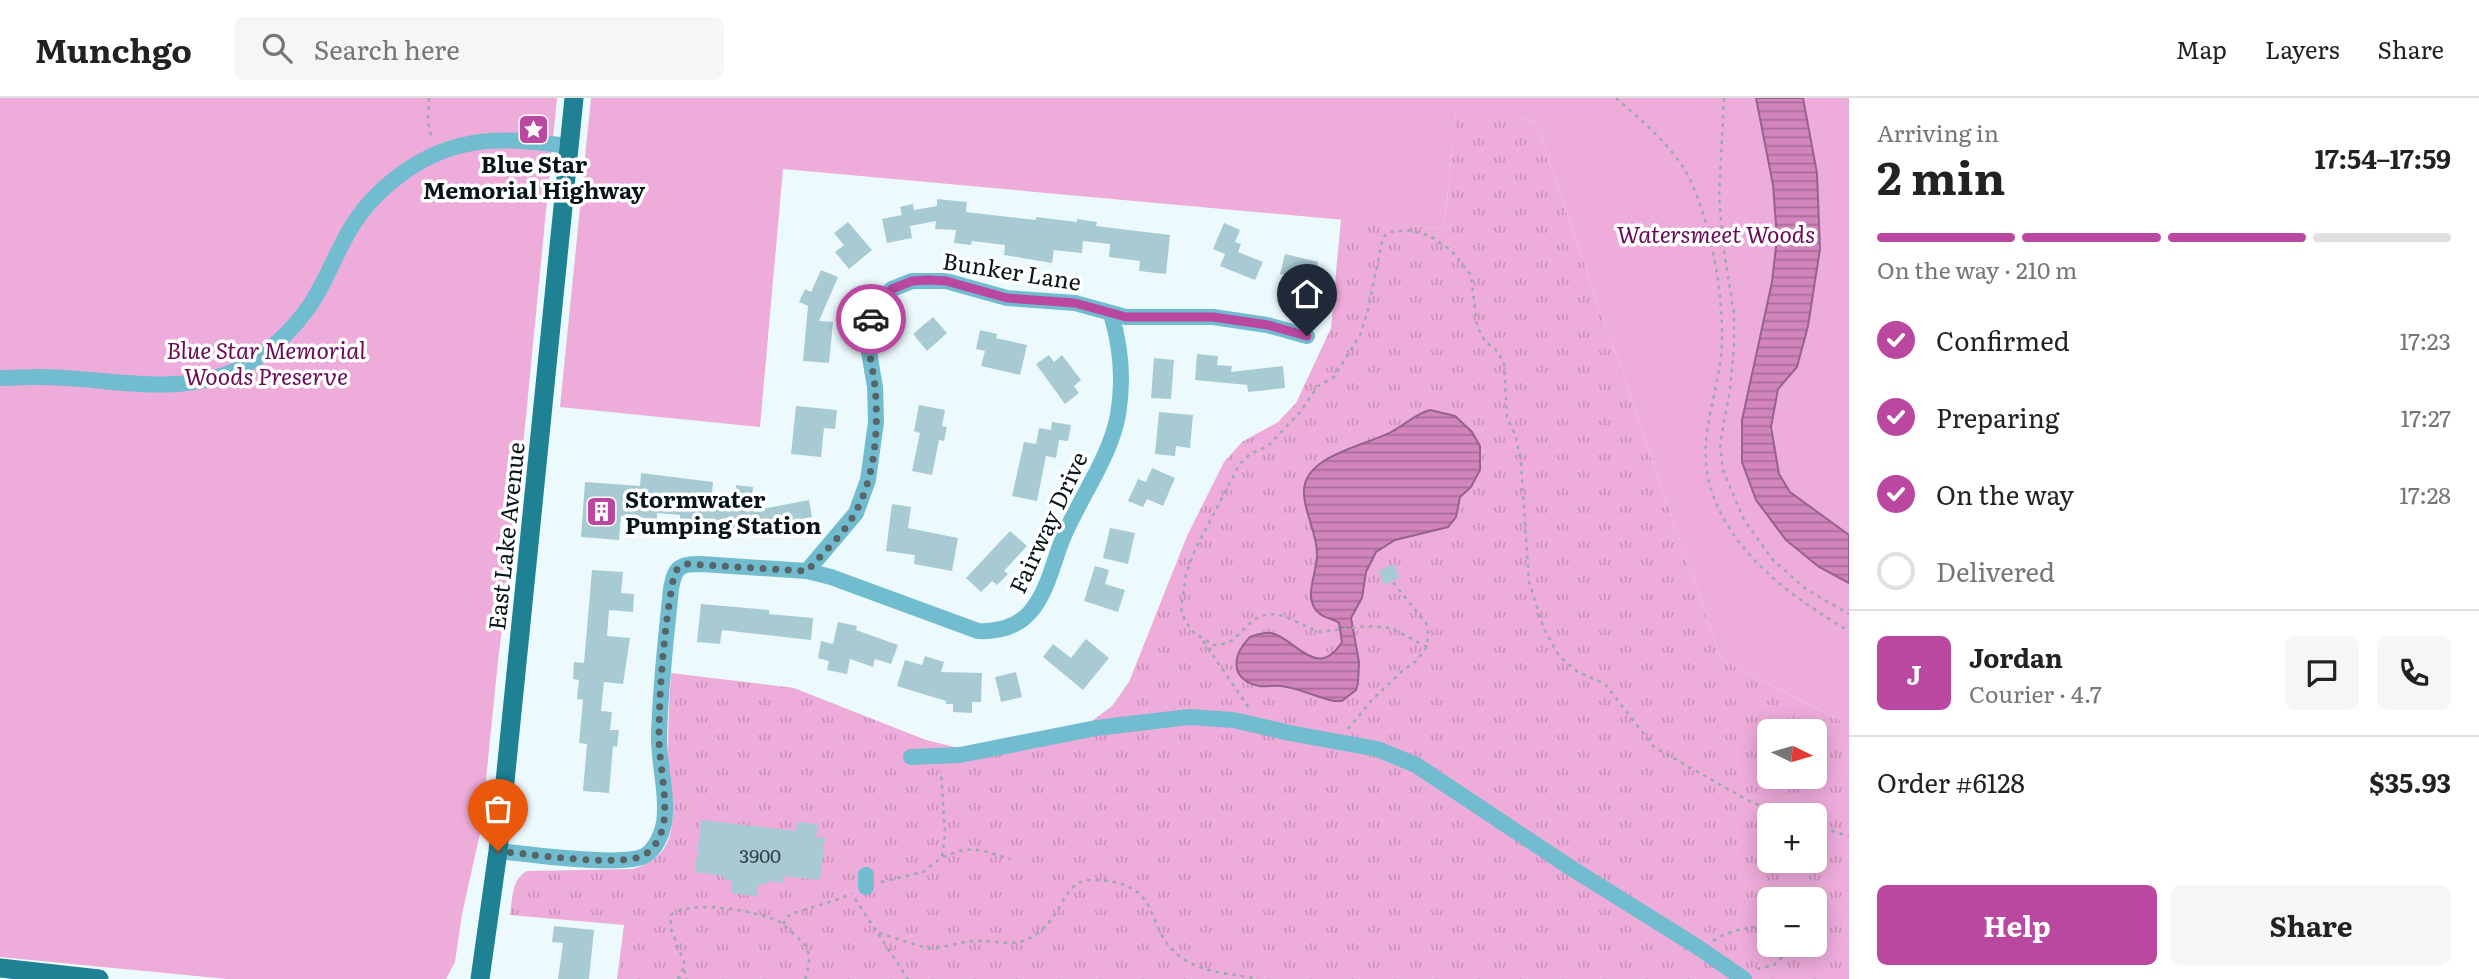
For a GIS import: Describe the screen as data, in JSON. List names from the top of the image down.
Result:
{
  "streets": {
    "main road": ["East Lake Avenue"],
    "street": ["Bunker Lane", "Fairway Drive"]
  },
  "crossings": [
    ["Bunker Lane", "Fairway Drive"],
    ["Fairway Drive", "East Lake Avenue"]
  ],
  "parks": ["Watersmeet Woods", "Blue Star Memorial Woods Preserve"],
  "places": {
    "place": ["Blue Star Memorial Highway"],
    "building": ["Stormwater Pumping Station"]
  },
  "house_numbers": ["3900"],
  "north": "right",
  "page": {
    "header": "Munchgo",
    "search": "Search here",
    "nav": ["Map", "Layers", "Share"],
    "heading": ["2 min", "Arriving in", "17:54–17:59"],
    "panel": [
      "Jordan",
      "Courier · 4.7",
      "Order #6128",
      "$35.93"
    ],
    "bar": "On the way · 210 m",
    "list": [
      ["Confirmed", "17:23"],
      ["Preparing", "17:27"],
      ["On the way", "17:28"],
      "Delivered"
    ],
    "round": "J",
    "map_buttons": ["+", "−"],
    "buttons": ["Help", "Share"]
  }
}
